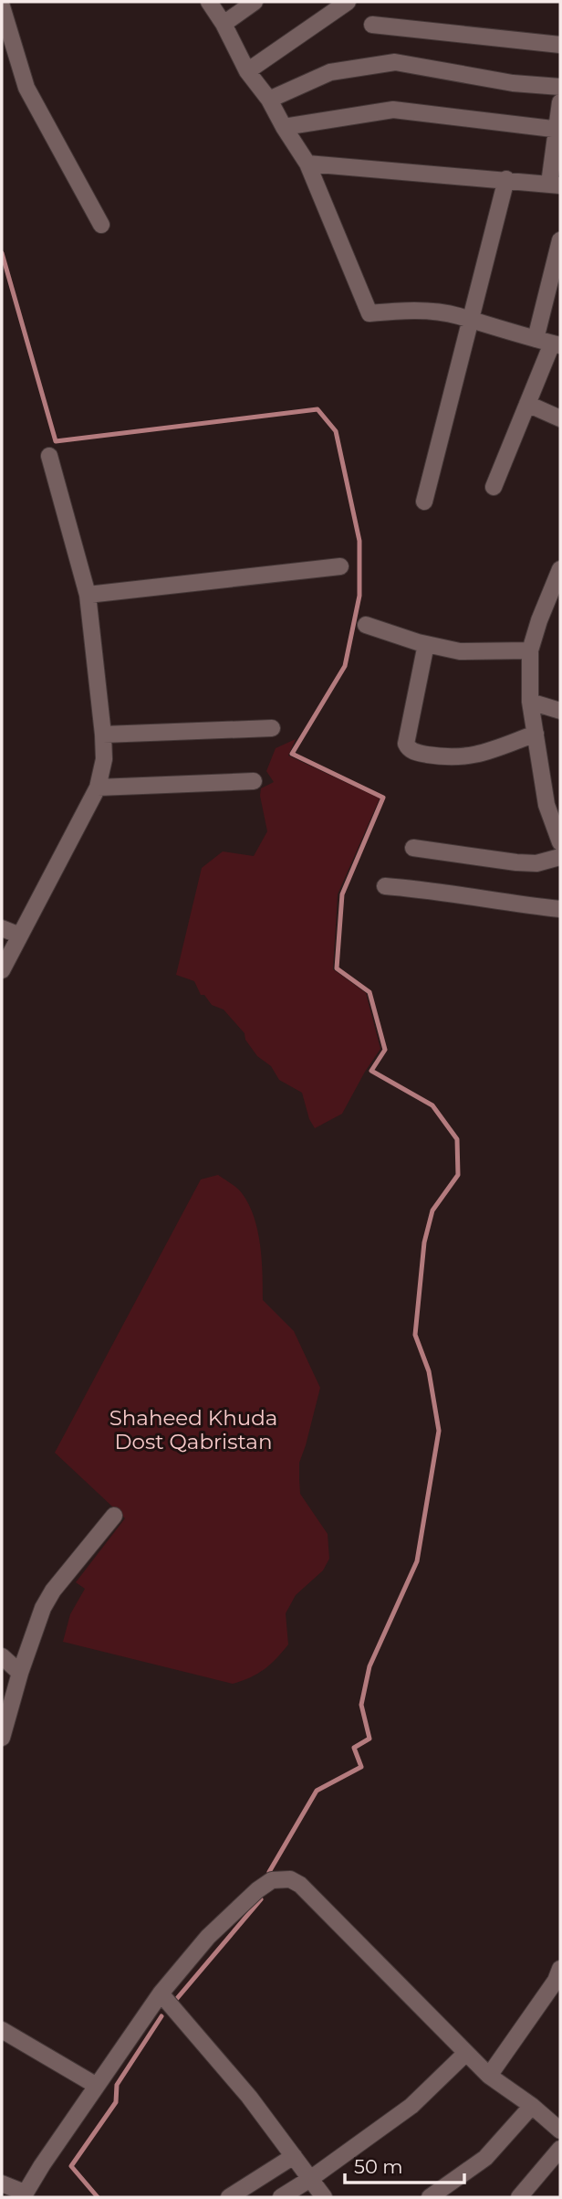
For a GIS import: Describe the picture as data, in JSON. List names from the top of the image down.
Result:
{
  "parks": ["Shaheed Khuda Dost Qabristan"],
  "scale_bar": "50 m"
}
